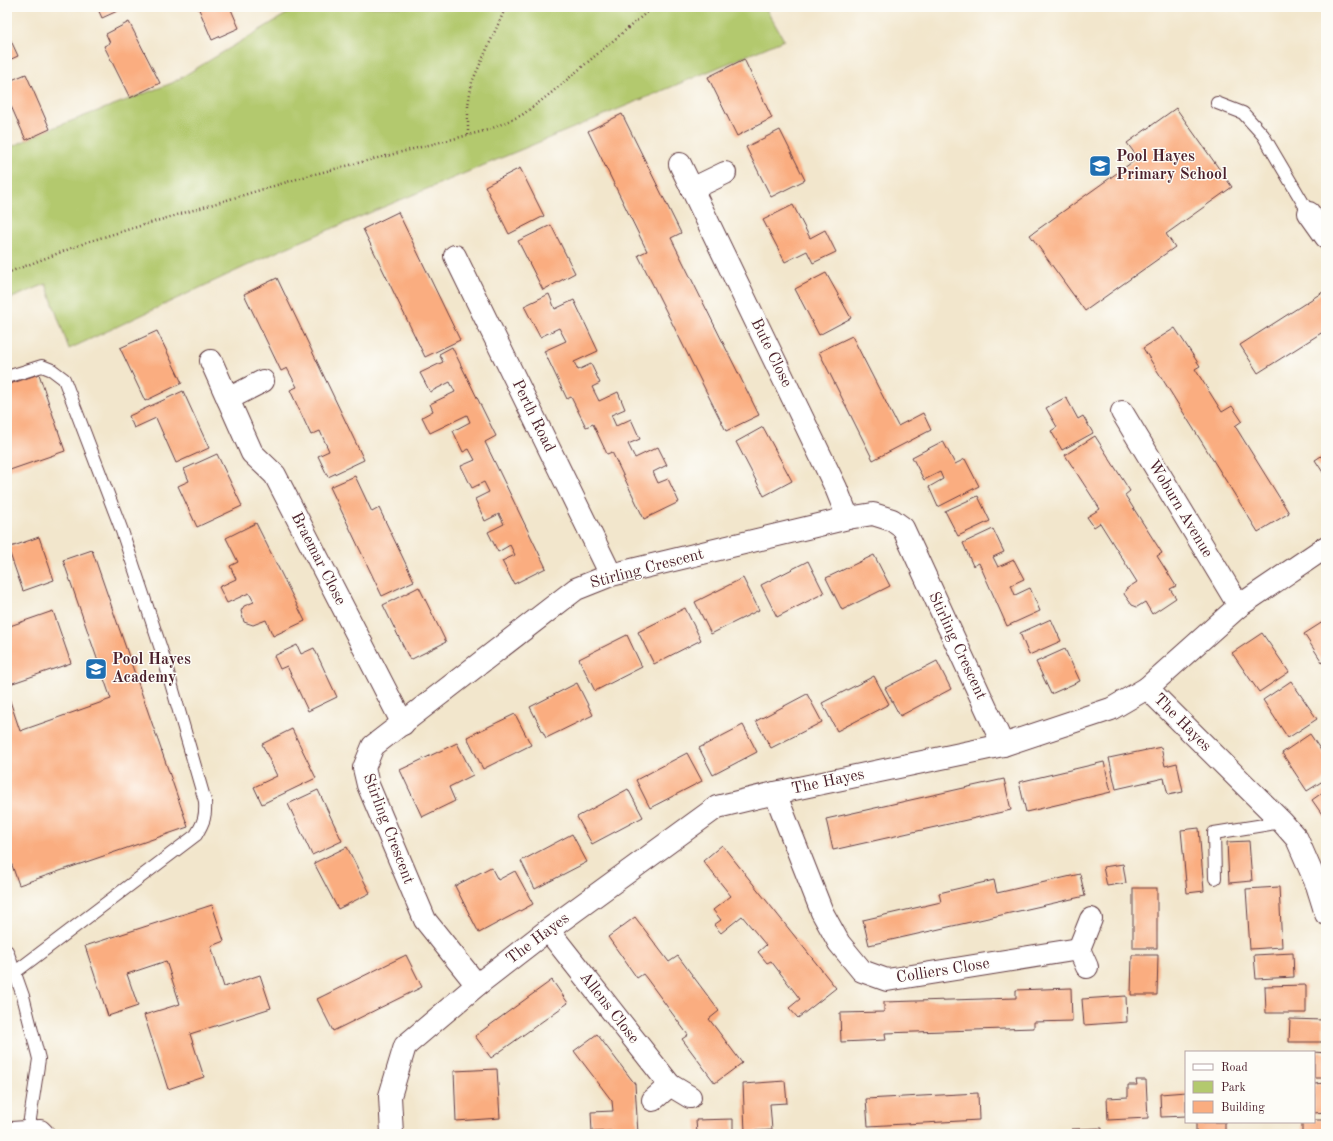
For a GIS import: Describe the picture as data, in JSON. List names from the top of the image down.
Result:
{
  "streets": {
    "street": [
      "Bute Close",
      "Perth Road",
      "Woburn Avenue",
      "Braemar Close",
      "Stirling Crescent",
      "The Hayes",
      "Colliers Close",
      "Allens Close"
    ]
  },
  "crossings": [
    ["Bute Close", "Stirling Crescent"],
    ["Perth Road", "Stirling Crescent"],
    ["Braemar Close", "Stirling Crescent"],
    ["Stirling Crescent", "The Hayes"],
    ["The Hayes", "Colliers Close"],
    ["The Hayes", "Allens Close"]
  ],
  "places": {
    "school or university": ["Pool Hayes Primary School", "Pool Hayes Academy"]
  },
  "legend": ["Road", "Park", "Building"]
}
